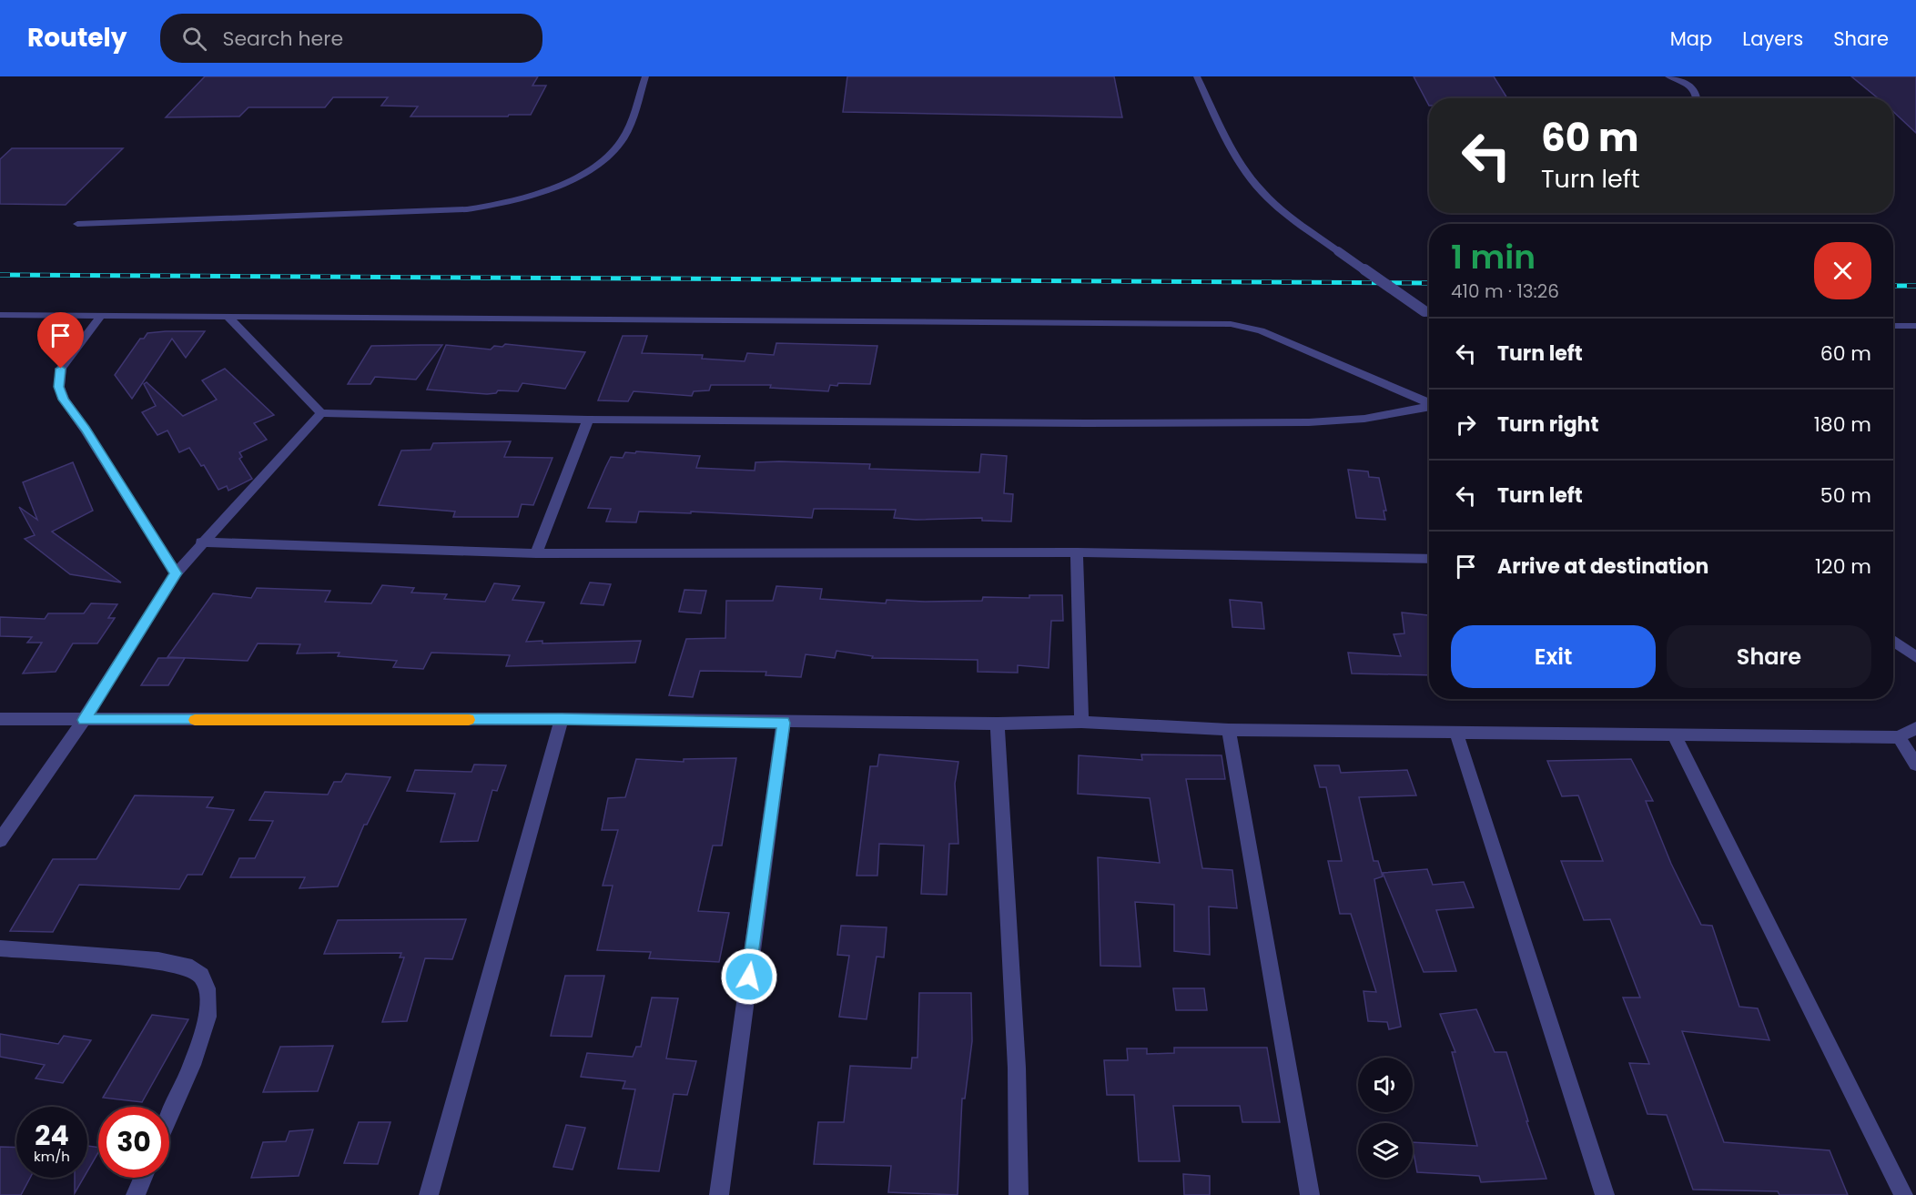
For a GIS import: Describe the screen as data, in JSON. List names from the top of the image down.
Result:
{
  "page": {
    "header": "Routely",
    "search": "Search here",
    "nav": ["Map", "Layers", "Share"],
    "turn": ["60 m", "Turn left"],
    "heading": ["1 min", "410 m · 13:26"],
    "list": [
      {
        "name": "Turn left",
        "value": "60 m"
      },
      {
        "name": "Turn right",
        "value": "180 m"
      },
      {
        "name": "Turn left",
        "value": "50 m"
      },
      {
        "name": "Arrive at destination",
        "value": "120 m"
      }
    ],
    "buttons": ["Exit", "Share"],
    "speed": "24 km/h",
    "limit": "30"
  }
}
